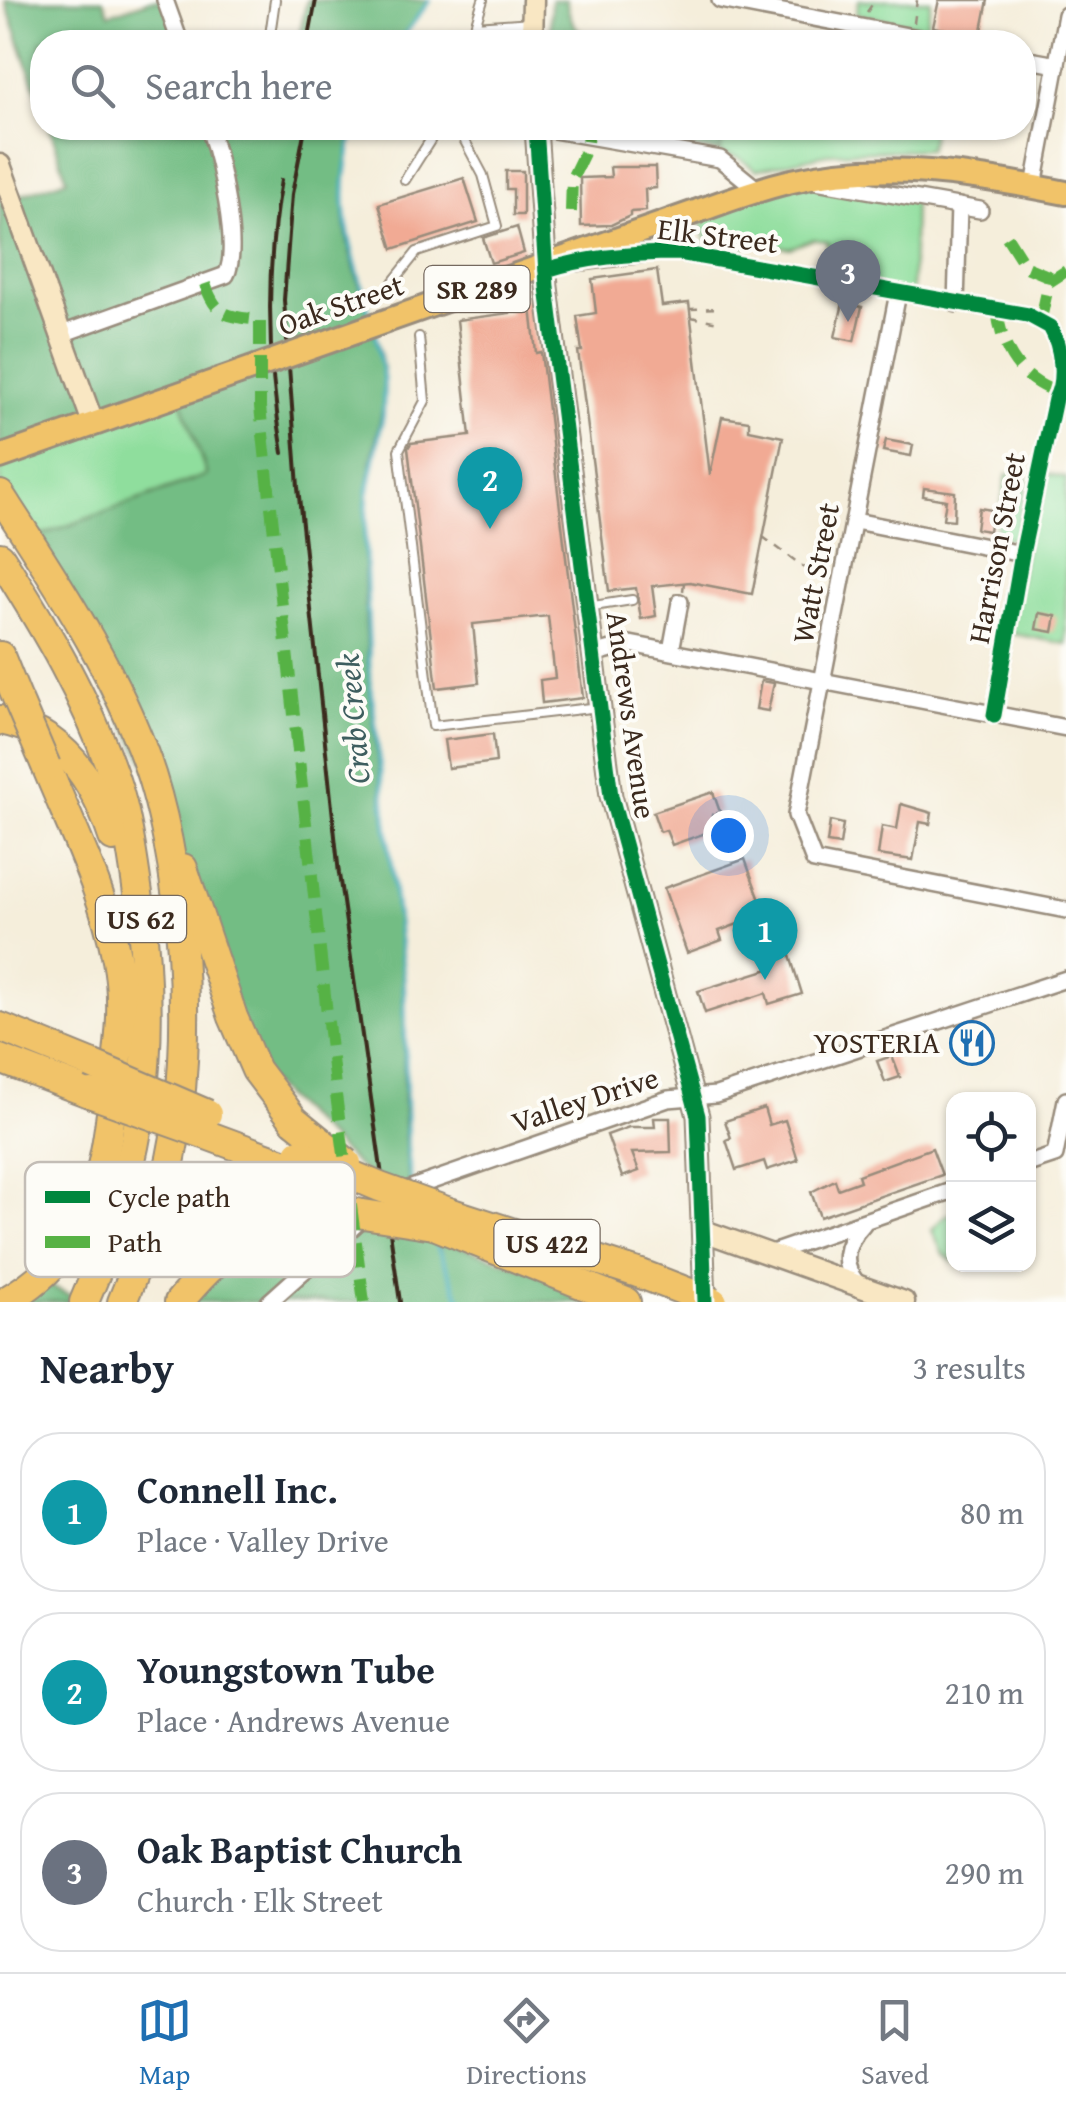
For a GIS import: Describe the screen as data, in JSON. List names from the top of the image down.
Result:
{
  "streets": {
    "highway": ["US 62", "US 422"],
    "main road": ["SR 289", "Oak Street"],
    "street": [
      "Elk Street",
      "Harrison Street",
      "Watt Street",
      "Andrews Avenue",
      "Valley Drive"
    ]
  },
  "crossings": [
    ["Elk Street", "Harrison Street"],
    ["Elk Street", "Watt Street"],
    ["Elk Street", "Andrews Avenue"],
    ["SR 289", "Oak Street"],
    ["Andrews Avenue", "Valley Drive"],
    ["Valley Drive", "US 422"]
  ],
  "water": ["Crab Creek"],
  "places": {
    "restaurant": ["YOSTERIA"]
  },
  "legend": ["Cycle path", "Path"],
  "page": {
    "search": "Search here",
    "pins": ["3", "2", "1"],
    "heading": ["Nearby", "3 results"],
    "list": [
      {
        "mark": "1",
        "name": "Connell Inc.",
        "note": "Place · Valley Drive",
        "value": "80 m"
      },
      {
        "mark": "2",
        "name": "Youngstown Tube",
        "note": "Place · Andrews Avenue",
        "value": "210 m"
      },
      {
        "mark": "3",
        "name": "Oak Baptist Church",
        "note": "Church · Elk Street",
        "value": "290 m"
      }
    ],
    "nav": ["Map", "Directions", "Saved"]
  }
}
